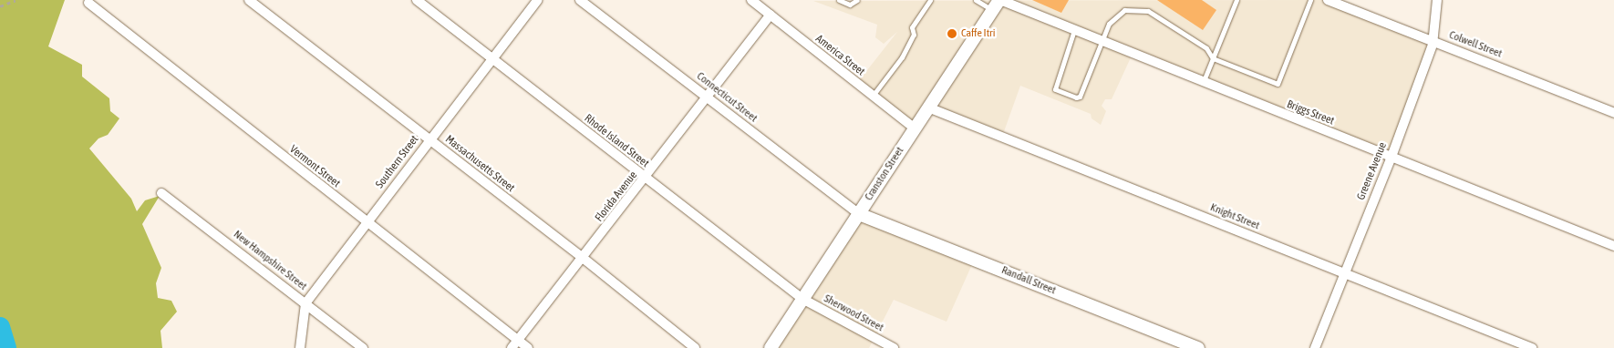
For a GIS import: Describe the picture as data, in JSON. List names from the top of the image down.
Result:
{
  "streets": {
    "main road": ["Cranston Street", "Randall Street"],
    "street": [
      "Colwell Street",
      "America Street",
      "Connecticut Street",
      "Briggs Street",
      "Rhode Island Street",
      "Southern Street",
      "Massachusetts Street",
      "Vermont Street",
      "Greene Avenue",
      "Florida Avenue",
      "Knight Street",
      "New Hampshire Street",
      "Sherwood Street"
    ]
  },
  "crossings": [
    ["Colwell Street", "Greene Avenue"],
    ["America Street", "Cranston Street"],
    ["America Street", "Florida Avenue"],
    ["Connecticut Street", "Cranston Street"],
    ["Connecticut Street", "Florida Avenue"],
    ["Connecticut Street", "Randall Street"],
    ["Briggs Street", "Greene Avenue"],
    ["Briggs Street", "Cranston Street"],
    ["Rhode Island Street", "Southern Street"],
    ["Rhode Island Street", "Cranston Street"],
    ["Rhode Island Street", "Florida Avenue"],
    ["Rhode Island Street", "Sherwood Street"],
    ["Southern Street", "Massachusetts Street"],
    ["Southern Street", "Vermont Street"],
    ["Southern Street", "New Hampshire Street"],
    ["Massachusetts Street", "Florida Avenue"],
    ["Vermont Street", "Florida Avenue"],
    ["Greene Avenue", "Knight Street"],
    ["Cranston Street", "Knight Street"],
    ["Cranston Street", "Randall Street"],
    ["Cranston Street", "Sherwood Street"]
  ],
  "places": ["Caffe Itri"]
}
